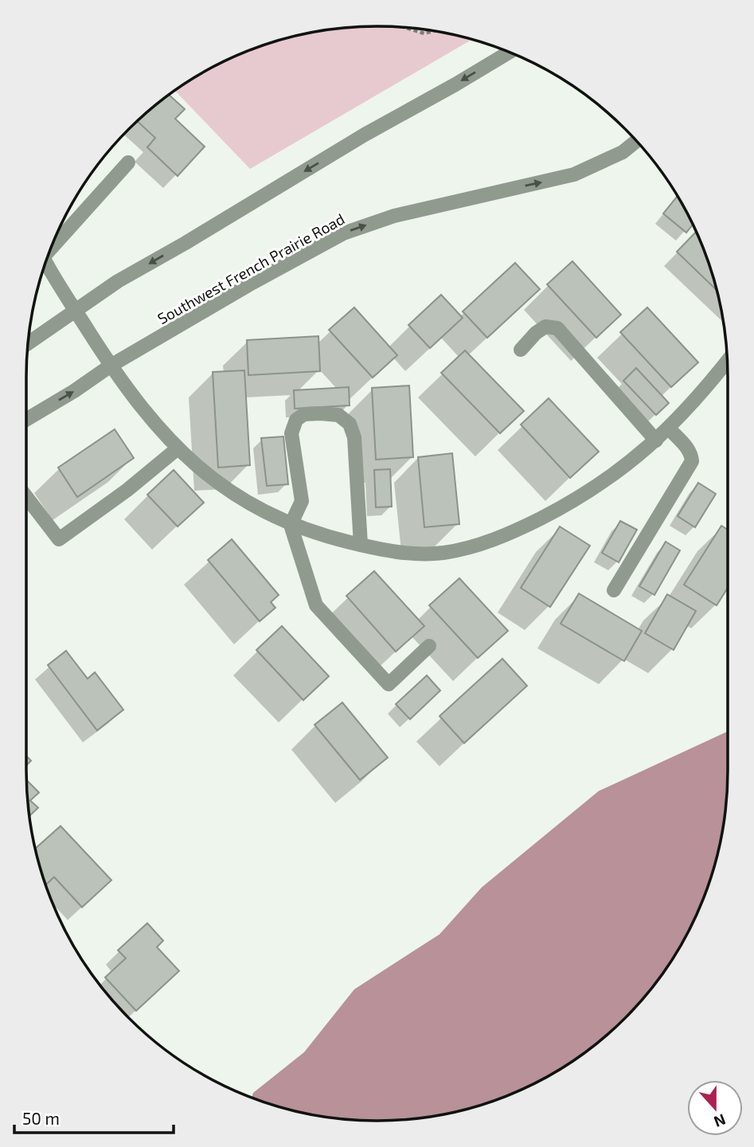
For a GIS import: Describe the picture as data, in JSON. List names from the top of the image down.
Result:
{
  "streets": {
    "street": ["Southwest French Prairie Road"]
  },
  "scale_bar": "50 m",
  "north": "bottom"
}
